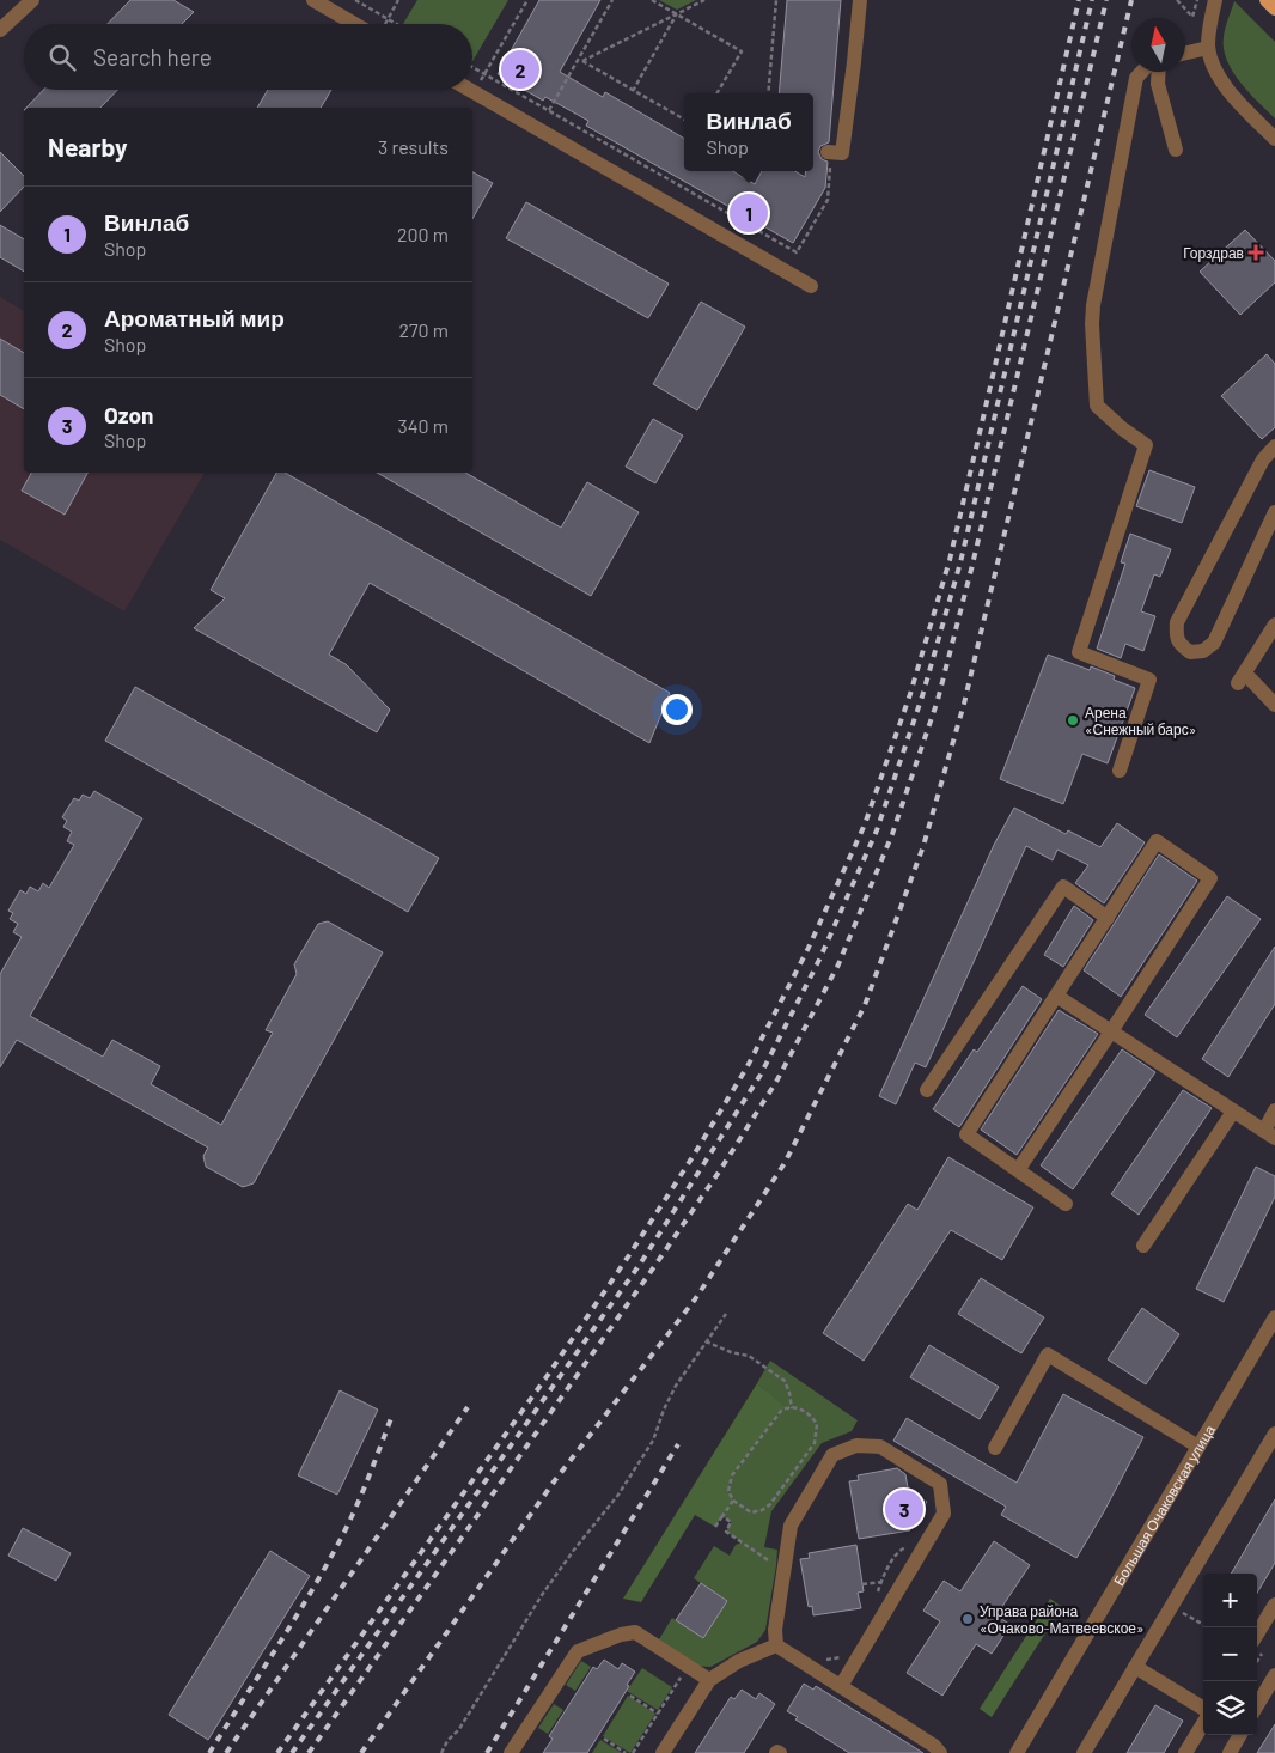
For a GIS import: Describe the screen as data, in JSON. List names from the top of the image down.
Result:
{
  "streets": {
    "street": ["Большая Очаковская улица"]
  },
  "places": {
    "health": ["Горздрав"],
    "other": ["Арена «Снежный барс»", "Управа района «Очаково-Матвеевское»"]
  },
  "north": "top",
  "page": {
    "search": "Search here",
    "pins": ["2", "1", "3"],
    "popup": ["Винлаб", "Shop"],
    "heading": ["Nearby", "3 results"],
    "list": [
      {
        "mark": "1",
        "name": "Винлаб",
        "note": "Shop",
        "value": "200 m"
      },
      {
        "mark": "2",
        "name": "Ароматный мир",
        "note": "Shop",
        "value": "270 m"
      },
      {
        "mark": "3",
        "name": "Ozon",
        "note": "Shop",
        "value": "340 m"
      }
    ],
    "map_buttons": ["+", "−"]
  }
}
